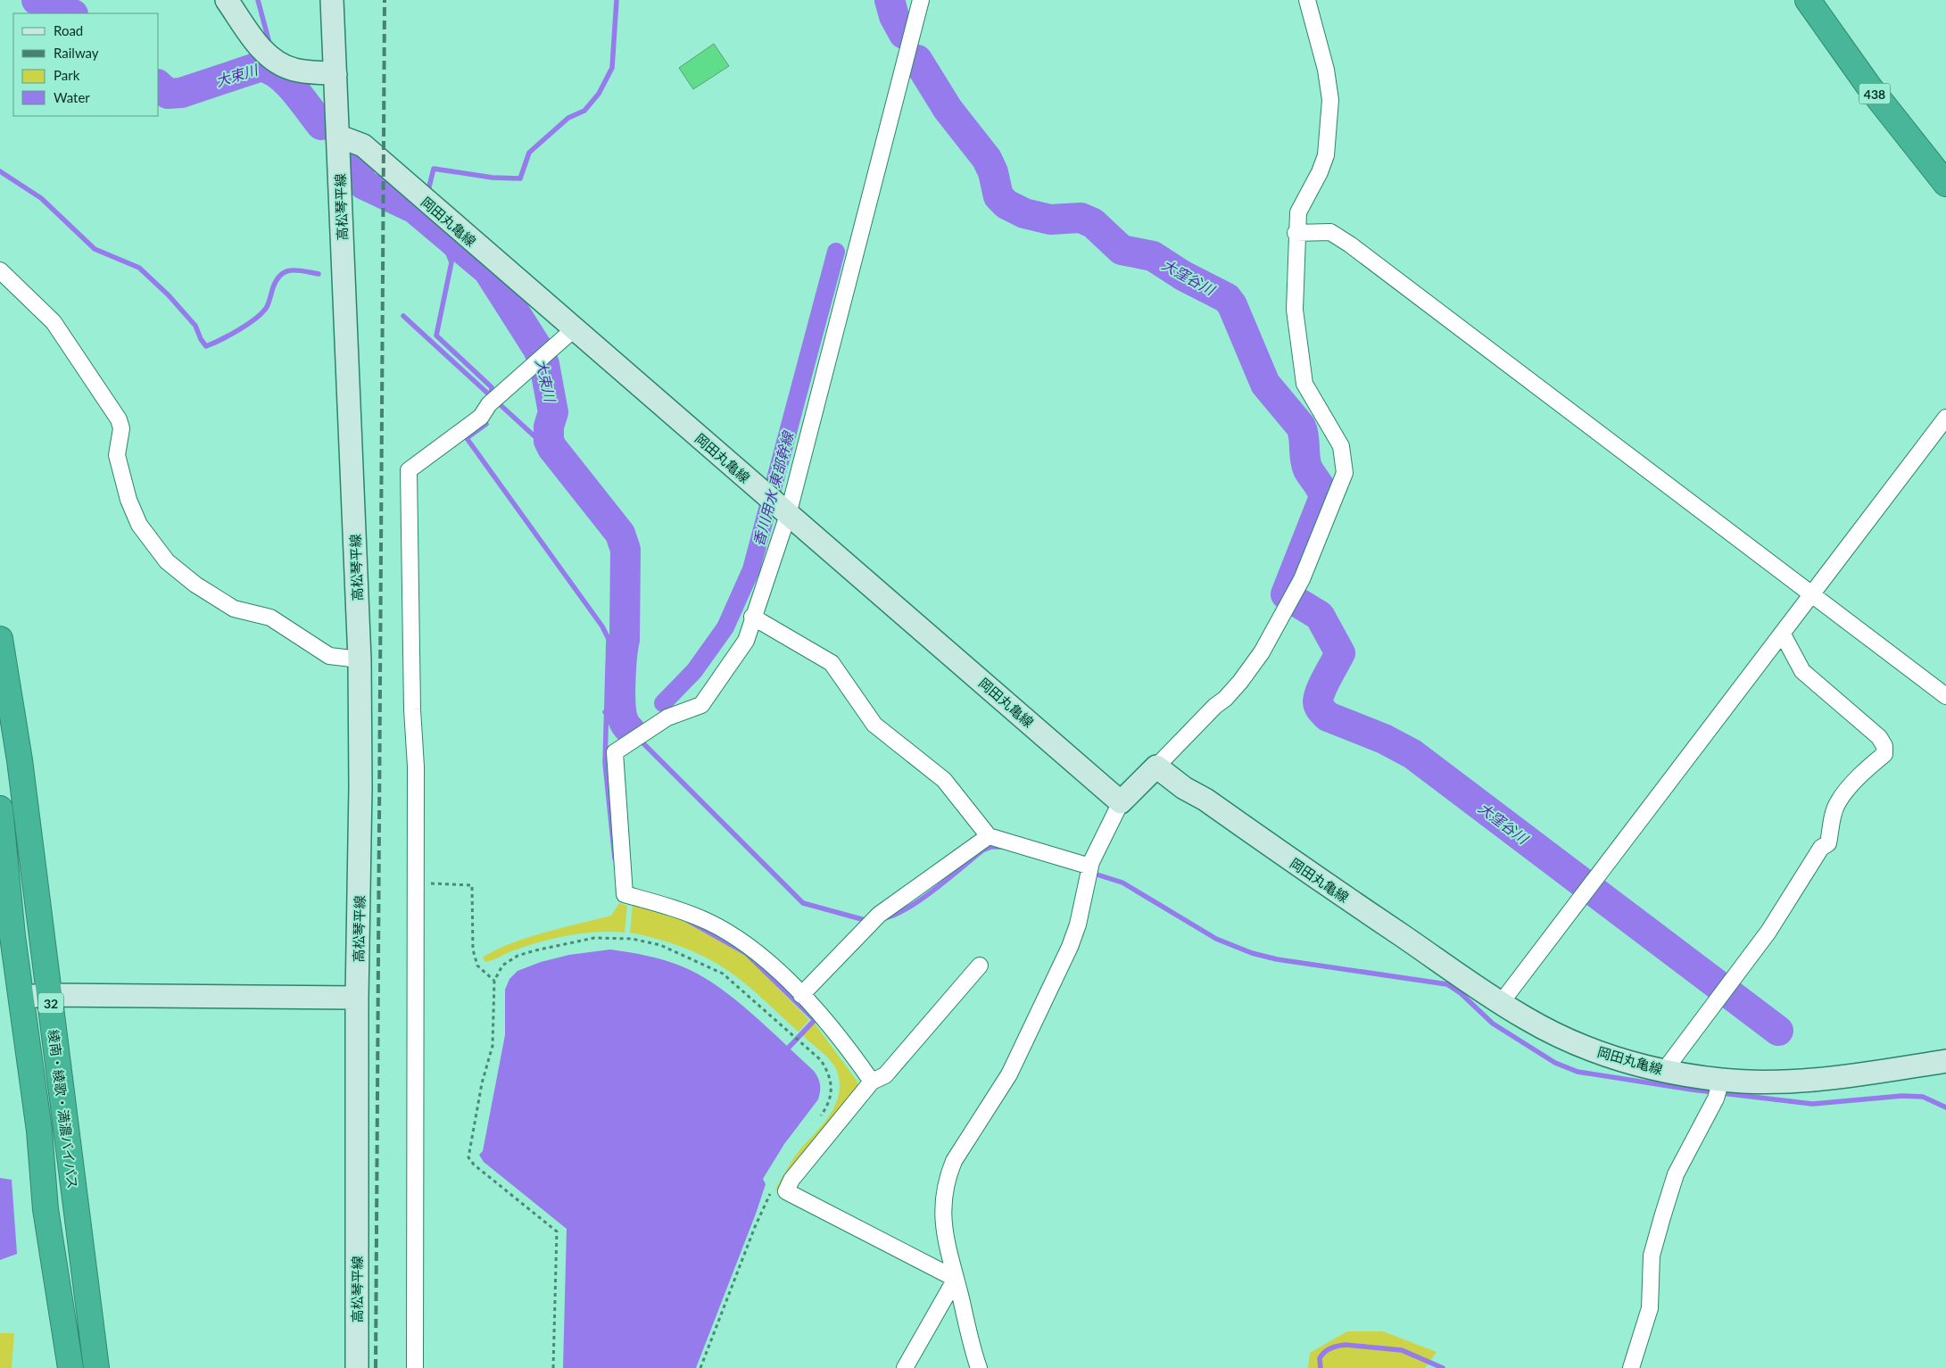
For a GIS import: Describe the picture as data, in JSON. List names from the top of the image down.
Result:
{
  "streets": {
    "highway": ["438", "32", "綾南・綾歌・満濃バイパス"],
    "main road": ["高松琴平線", "岡田丸亀線"]
  },
  "crossings": [
    ["高松琴平線", "岡田丸亀線"]
  ],
  "water": ["大束川", "大窪谷川", "香川用水 東部幹線"],
  "legend": [
    "Road",
    "Railway",
    "Park",
    "Water"
  ]
}
